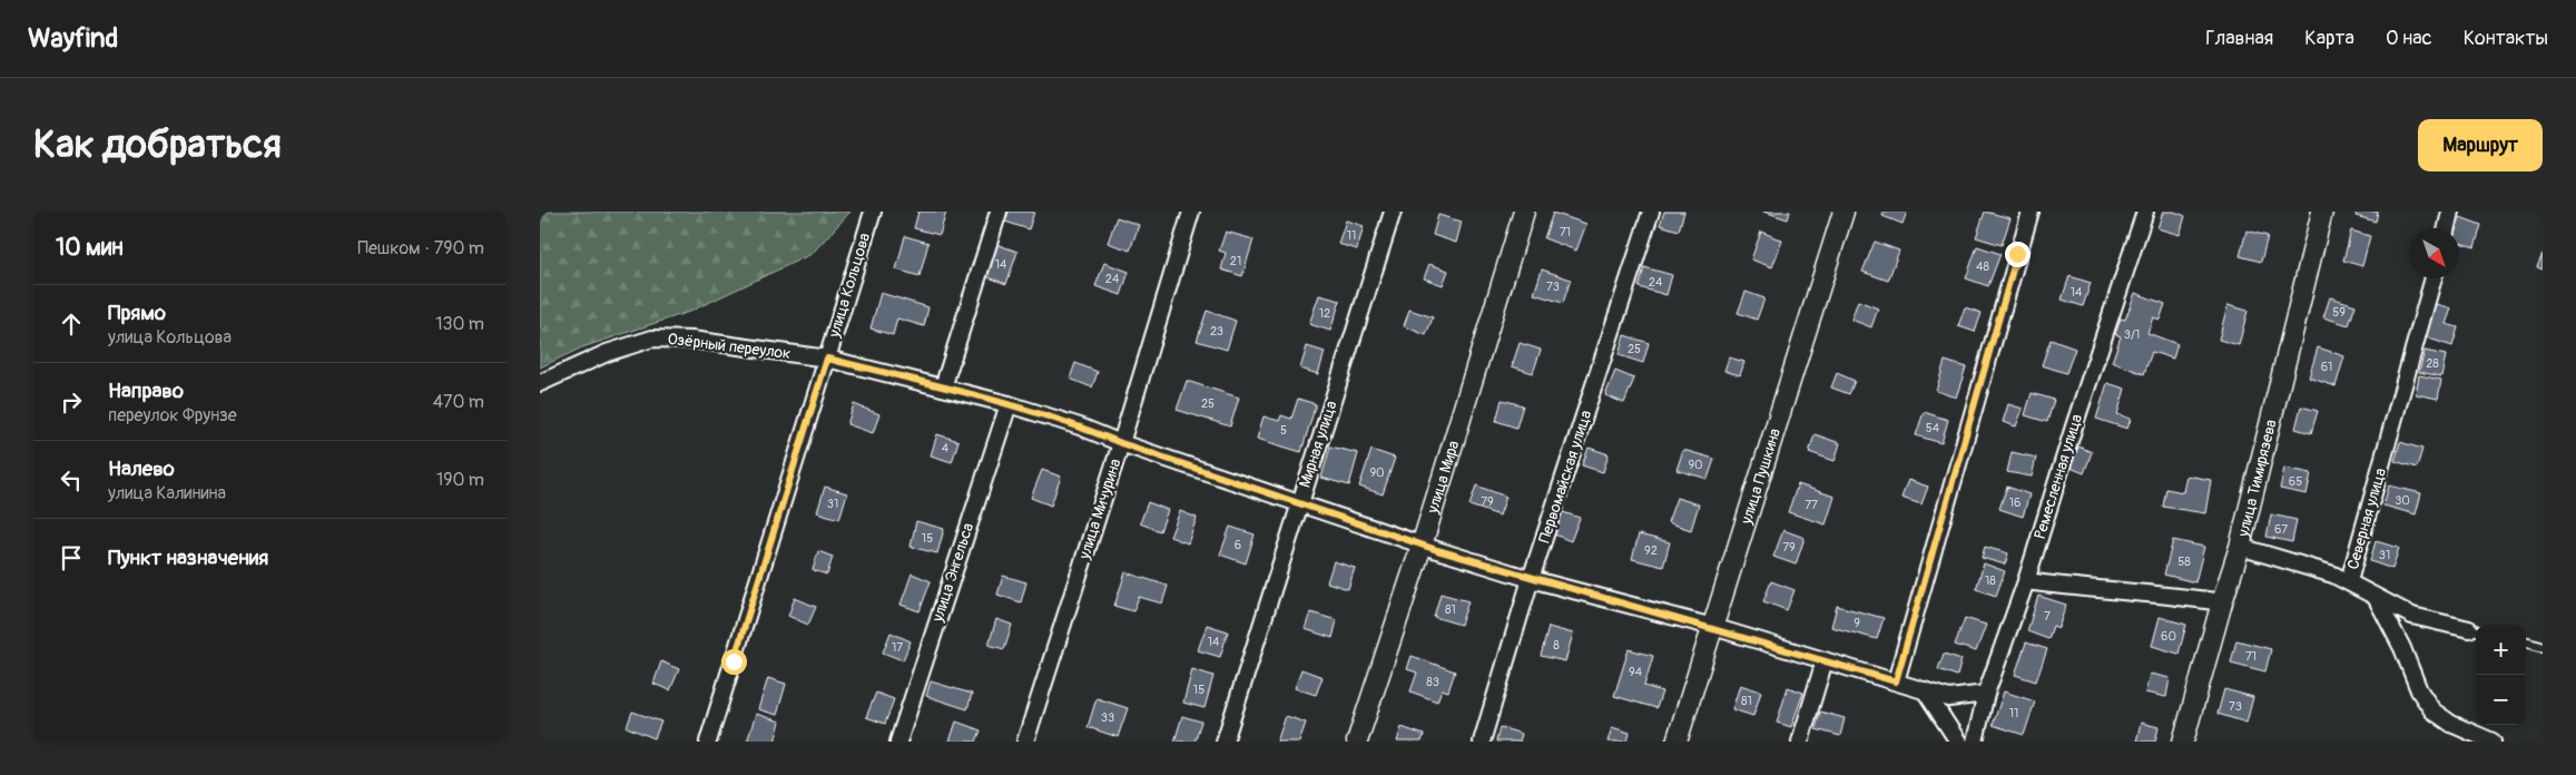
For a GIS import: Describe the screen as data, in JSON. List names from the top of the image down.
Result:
{
  "streets": {
    "street": [
      "улица Кольцова",
      "Озёрный переулок",
      "Мирная улица",
      "улица Мира",
      "Первомайская улица",
      "улица Пушкина",
      "Ремесленная улица",
      "улица Тимирязева",
      "улица Мичурина",
      "Северная улица",
      "улица Энгельса"
    ]
  },
  "crossings": [
    ["улица Кольцова", "Озёрный переулок"],
    ["Озёрный переулок", "Мирная улица"],
    ["Озёрный переулок", "улица Мира"],
    ["Озёрный переулок", "Первомайская улица"],
    ["Озёрный переулок", "улица Пушкина"],
    ["Озёрный переулок", "Ремесленная улица"],
    ["Озёрный переулок", "улица Мичурина"],
    ["Озёрный переулок", "улица Энгельса"]
  ],
  "house_numbers": [
    "71",
    "11",
    "21",
    "14",
    "48",
    "24",
    "24",
    "73",
    "14",
    "59",
    "12",
    "23",
    "3/1",
    "25",
    "28",
    "61",
    "25",
    "54",
    "5",
    "4",
    "90",
    "90",
    "65",
    "30",
    "79",
    "16",
    "31",
    "77",
    "67",
    "15",
    "6",
    "79",
    "92",
    "31",
    "58",
    "18",
    "81",
    "7",
    "9",
    "60",
    "14",
    "8",
    "17",
    "71",
    "94",
    "83",
    "15",
    "81",
    "73",
    "11",
    "33"
  ],
  "north": "bottom right",
  "page": {
    "header": "Wayfind",
    "nav": [
      "Главная",
      "Карта",
      "О нас",
      "Контакты"
    ],
    "buttons": "Маршрут",
    "title": "Как добраться",
    "heading": ["10 мин", "Пешком · 790 m"],
    "list": [
      ["Прямо", "улица Кольцова", "130 m"],
      ["Направо", "переулок Фрунзе", "470 m"],
      ["Налево", "улица Калинина", "190 m"],
      "Пункт назначения"
    ],
    "map_buttons": ["+", "−"]
  }
}
